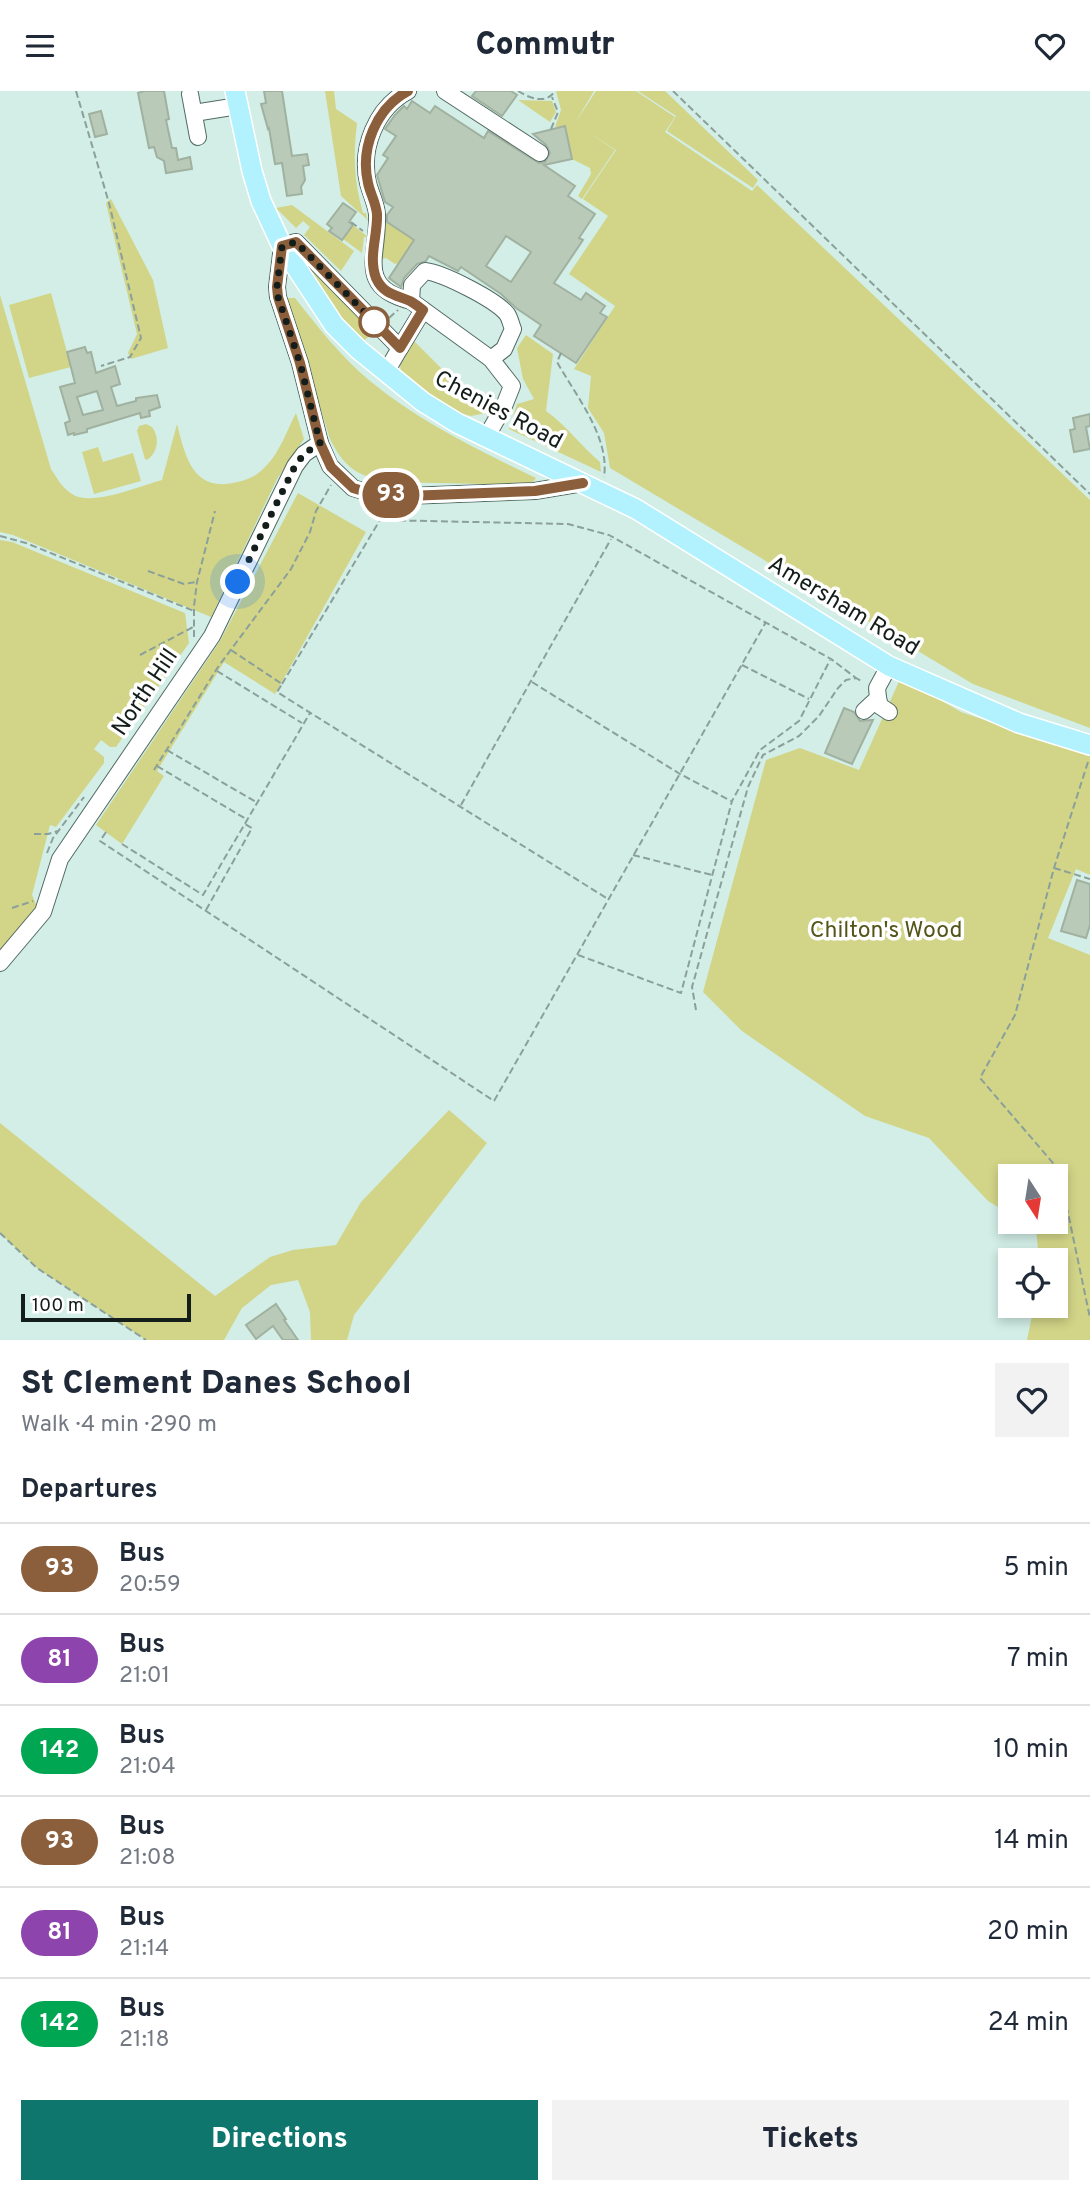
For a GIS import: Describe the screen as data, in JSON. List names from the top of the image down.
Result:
{
  "streets": {
    "main road": ["Chenies Road", "Amersham Road"],
    "street": ["North Hill"]
  },
  "crossings": [
    ["Chenies Road", "Amersham Road"]
  ],
  "parks": ["Chilton's Wood"],
  "lines": ["bus line 93"],
  "scale_bar": "100 m",
  "north": "bottom",
  "page": {
    "header": "Commutr",
    "on_map": "93",
    "scale": "100 m",
    "heading": [
      ["St Clement Danes School", "Walk · 4 min · 290 m"],
      "Departures"
    ],
    "list": [
      {
        "mark": "93",
        "name": "Bus",
        "note": "20:59",
        "value": "5 min"
      },
      {
        "mark": "81",
        "name": "Bus",
        "note": "21:01",
        "value": "7 min"
      },
      {
        "mark": "142",
        "name": "Bus",
        "note": "21:04",
        "value": "10 min"
      },
      {
        "mark": "93",
        "name": "Bus",
        "note": "21:08",
        "value": "14 min"
      },
      {
        "mark": "81",
        "name": "Bus",
        "note": "21:14",
        "value": "20 min"
      },
      {
        "mark": "142",
        "name": "Bus",
        "note": "21:18",
        "value": "24 min"
      }
    ],
    "buttons": ["Directions", "Tickets"]
  }
}
